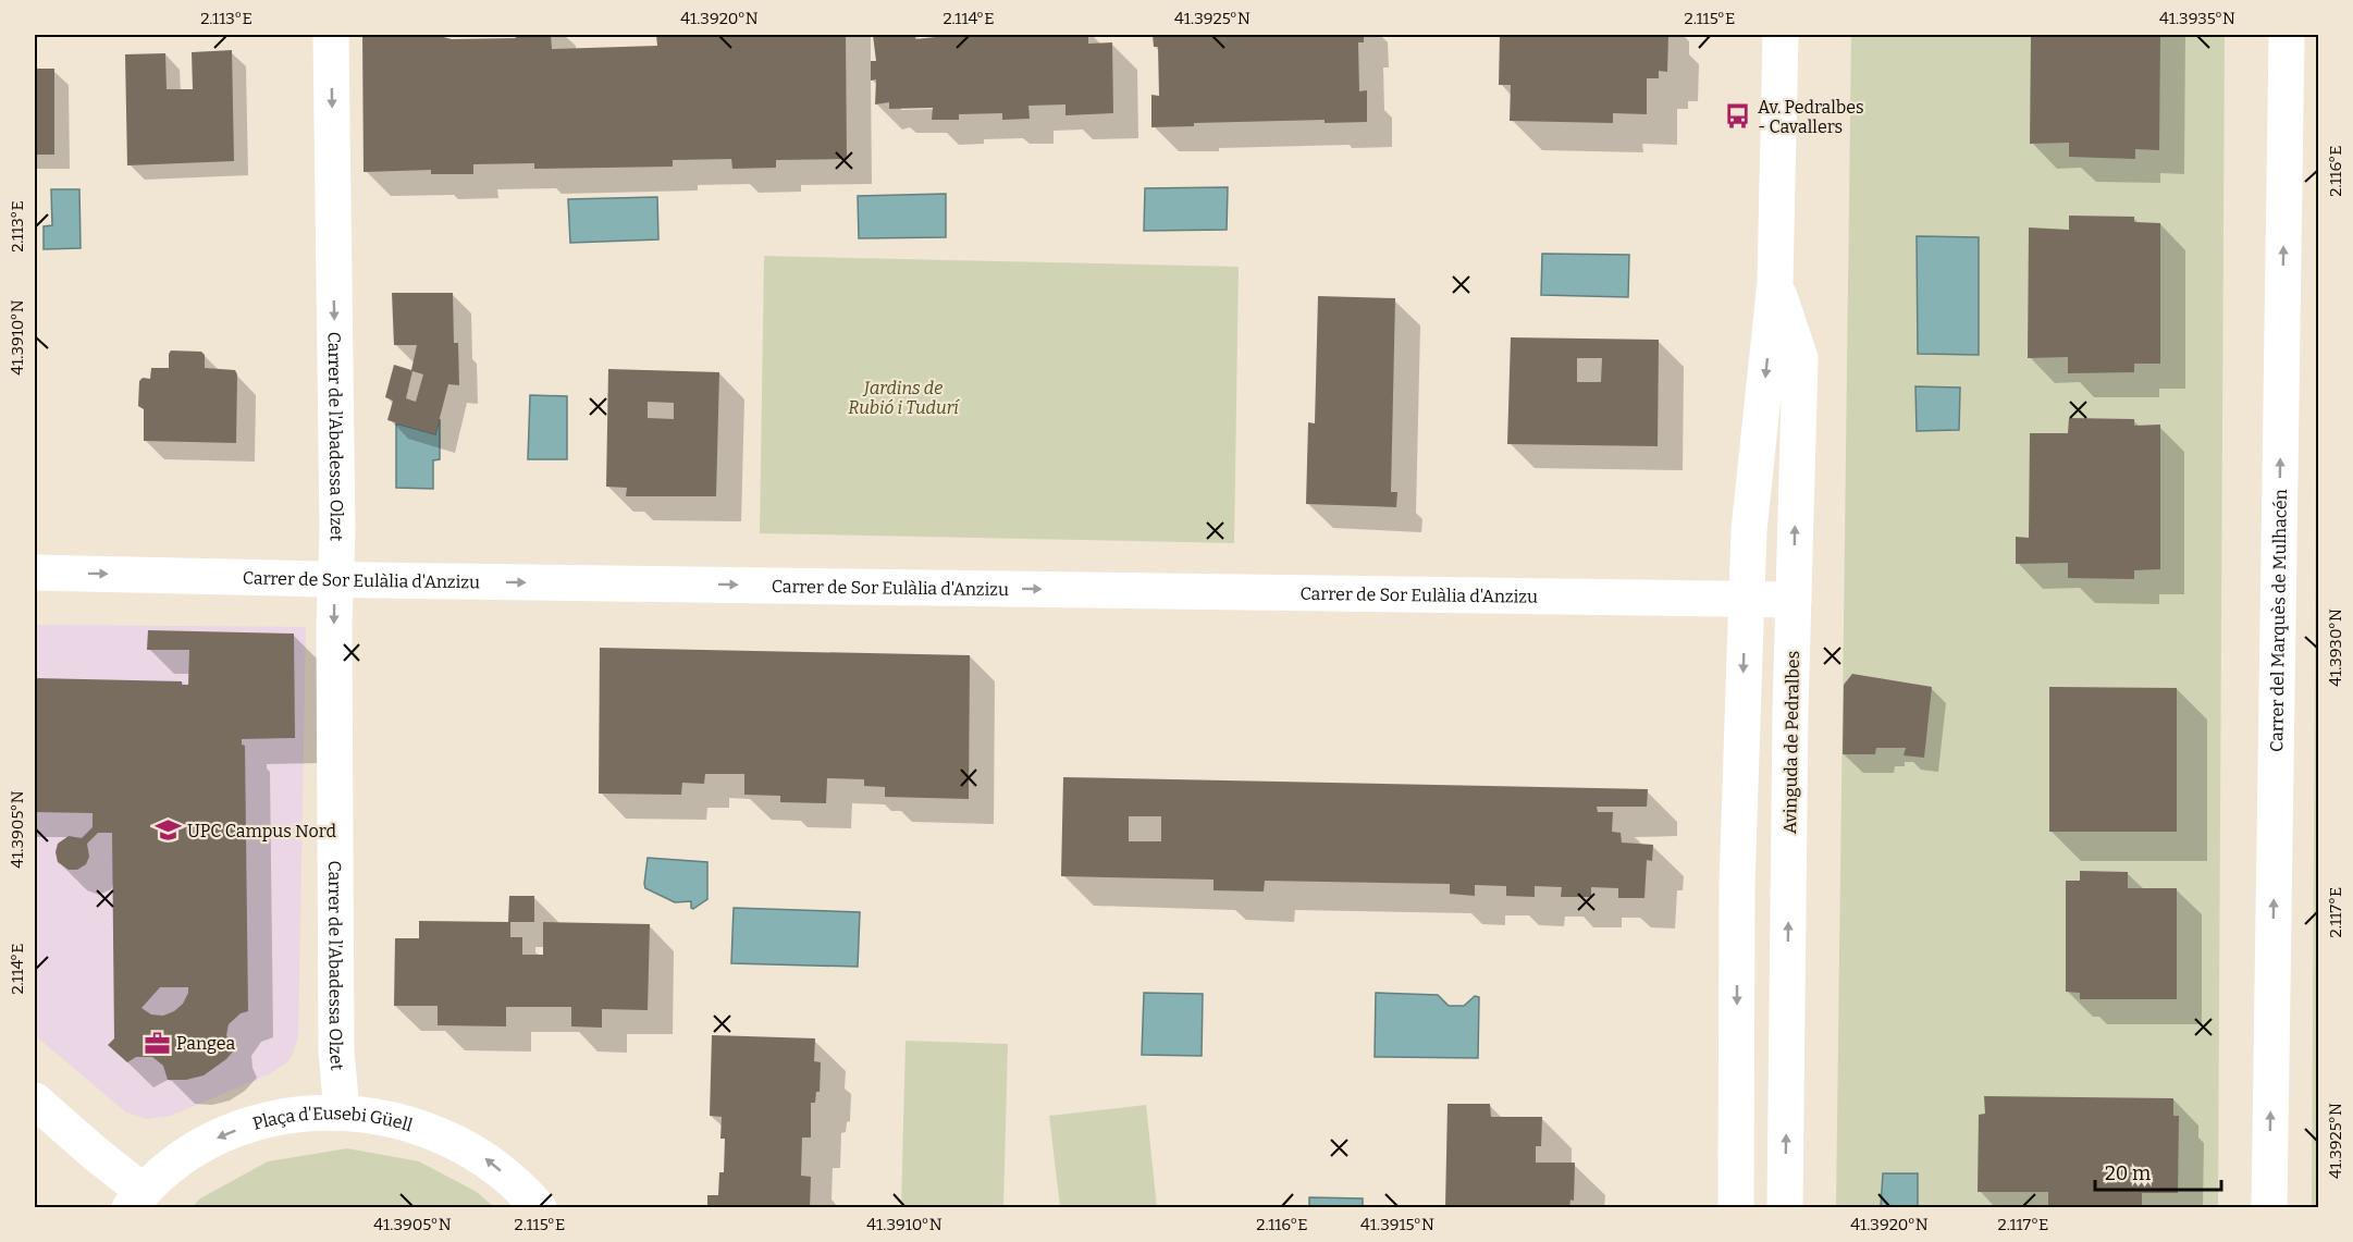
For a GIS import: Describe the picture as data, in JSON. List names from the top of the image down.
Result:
{
  "streets": {
    "street": [
      "Carrer de l'Abadessa Olzet",
      "Carrer de Sor Eulàlia d'Anzizu",
      "Carrer del Marquès de Mulhacén",
      "Avinguda de Pedralbes",
      "Plaça d'Eusebi Güell"
    ]
  },
  "crossings": [
    ["Carrer de l'Abadessa Olzet", "Carrer de Sor Eulàlia d'Anzizu"],
    ["Carrer de l'Abadessa Olzet", "Plaça d'Eusebi Güell"],
    ["Carrer de Sor Eulàlia d'Anzizu", "Avinguda de Pedralbes"]
  ],
  "one_way": [
    "Carrer de l'Abadessa Olzet",
    "Carrer de Sor Eulàlia d'Anzizu",
    "Carrer del Marquès de Mulhacén",
    "Plaça d'Eusebi Güell"
  ],
  "parks": ["Jardins de Rubió i Tudurí"],
  "places": {
    "bus stop": ["Av. Pedralbes - Cavallers"],
    "school or university": ["UPC Campus Nord"],
    "office": ["Pangea"]
  },
  "scale_bar": "20 m",
  "coordinates": [
    "2.113°E",
    "41.3920°N",
    "2.114°E",
    "41.3925°N",
    "2.115°E",
    "41.3935°N",
    "2.116°E",
    "41.3910°N",
    "41.3930°N",
    "41.3905°N",
    "2.117°E",
    "41.3915°N"
  ]
}
